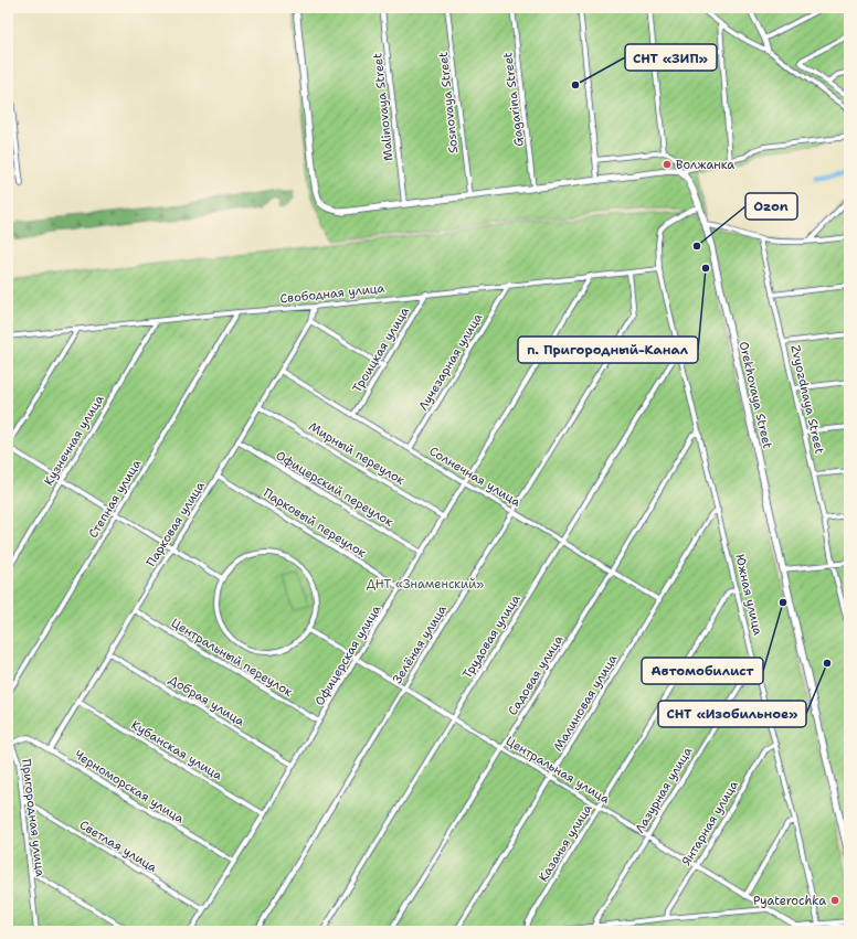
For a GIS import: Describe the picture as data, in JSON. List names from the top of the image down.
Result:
{
  "streets": {
    "street": [
      "Gagarina Street",
      "Sosnovaya Street",
      "Malinovaya Street",
      "Свободная улица",
      "Троицкая улица",
      "Лучезарная улица",
      "Orekhovaya Street",
      "Zvyozdnaya Street",
      "Кузнечная улица",
      "Мирный переулок",
      "Солнечная улица",
      "Офицерский переулок",
      "Степная улица",
      "Парковый переулок",
      "Парковая улица",
      "Южная улица",
      "Трудовая улица",
      "Зелёная улица",
      "Офицерская улица",
      "Центральный переулок",
      "Садовая улица",
      "Добрая улица",
      "Малиновая улица",
      "Кубанская улица",
      "Центральная улица",
      "Черноморская улица",
      "Лазурная улица",
      "Пригородная улица",
      "Янтарная улица",
      "Казачья улица",
      "Светлая улица"
    ]
  },
  "crossings": [
    ["Свободная улица", "Троицкая улица"],
    ["Свободная улица", "Лучезарная улица"],
    ["Свободная улица", "Кузнечная улица"],
    ["Свободная улица", "Степная улица"],
    ["Свободная улица", "Парковая улица"],
    ["Свободная улица", "Южная улица"],
    ["Свободная улица", "Зелёная улица"],
    ["Свободная улица", "Офицерская улица"],
    ["Троицкая улица", "Солнечная улица"],
    ["Лучезарная улица", "Солнечная улица"],
    ["Orekhovaya Street", "Южная улица"],
    ["Мирный переулок", "Парковая улица"],
    ["Мирный переулок", "Офицерская улица"],
    ["Солнечная улица", "Парковая улица"],
    ["Солнечная улица", "Трудовая улица"],
    ["Солнечная улица", "Зелёная улица"],
    ["Солнечная улица", "Офицерская улица"],
    ["Солнечная улица", "Садовая улица"],
    ["Солнечная улица", "Малиновая улица"],
    ["Офицерский переулок", "Парковая улица"],
    ["Офицерский переулок", "Офицерская улица"],
    ["Парковый переулок", "Парковая улица"],
    ["Парковый переулок", "Офицерская улица"],
    ["Парковая улица", "Центральный переулок"],
    ["Парковая улица", "Добрая улица"],
    ["Парковая улица", "Кубанская улица"],
    ["Парковая улица", "Черноморская улица"],
    ["Южная улица", "Трудовая улица"],
    ["Южная улица", "Садовая улица"],
    ["Южная улица", "Малиновая улица"],
    ["Южная улица", "Лазурная улица"],
    ["Южная улица", "Янтарная улица"],
    ["Южная улица", "Казачья улица"],
    ["Трудовая улица", "Центральная улица"],
    ["Зелёная улица", "Центральная улица"],
    ["Офицерская улица", "Центральный переулок"],
    ["Офицерская улица", "Добрая улица"],
    ["Офицерская улица", "Кубанская улица"],
    ["Офицерская улица", "Центральная улица"],
    ["Офицерская улица", "Черноморская улица"],
    ["Офицерская улица", "Светлая улица"],
    ["Садовая улица", "Центральная улица"],
    ["Малиновая улица", "Центральная улица"],
    ["Центральная улица", "Лазурная улица"],
    ["Центральная улица", "Янтарная улица"],
    ["Центральная улица", "Казачья улица"],
    ["Черноморская улица", "Пригородная улица"],
    ["Пригородная улица", "Светлая улица"]
  ],
  "parks": ["ДНТ «Знаменский»"],
  "places": [
    "СНТ «ЗИП»",
    "Волжанка",
    "Ozon",
    "п. Пригородный-Канал",
    "Автомобилист",
    "СНТ «Изобильное»",
    "Pyaterochka"
  ]
}
